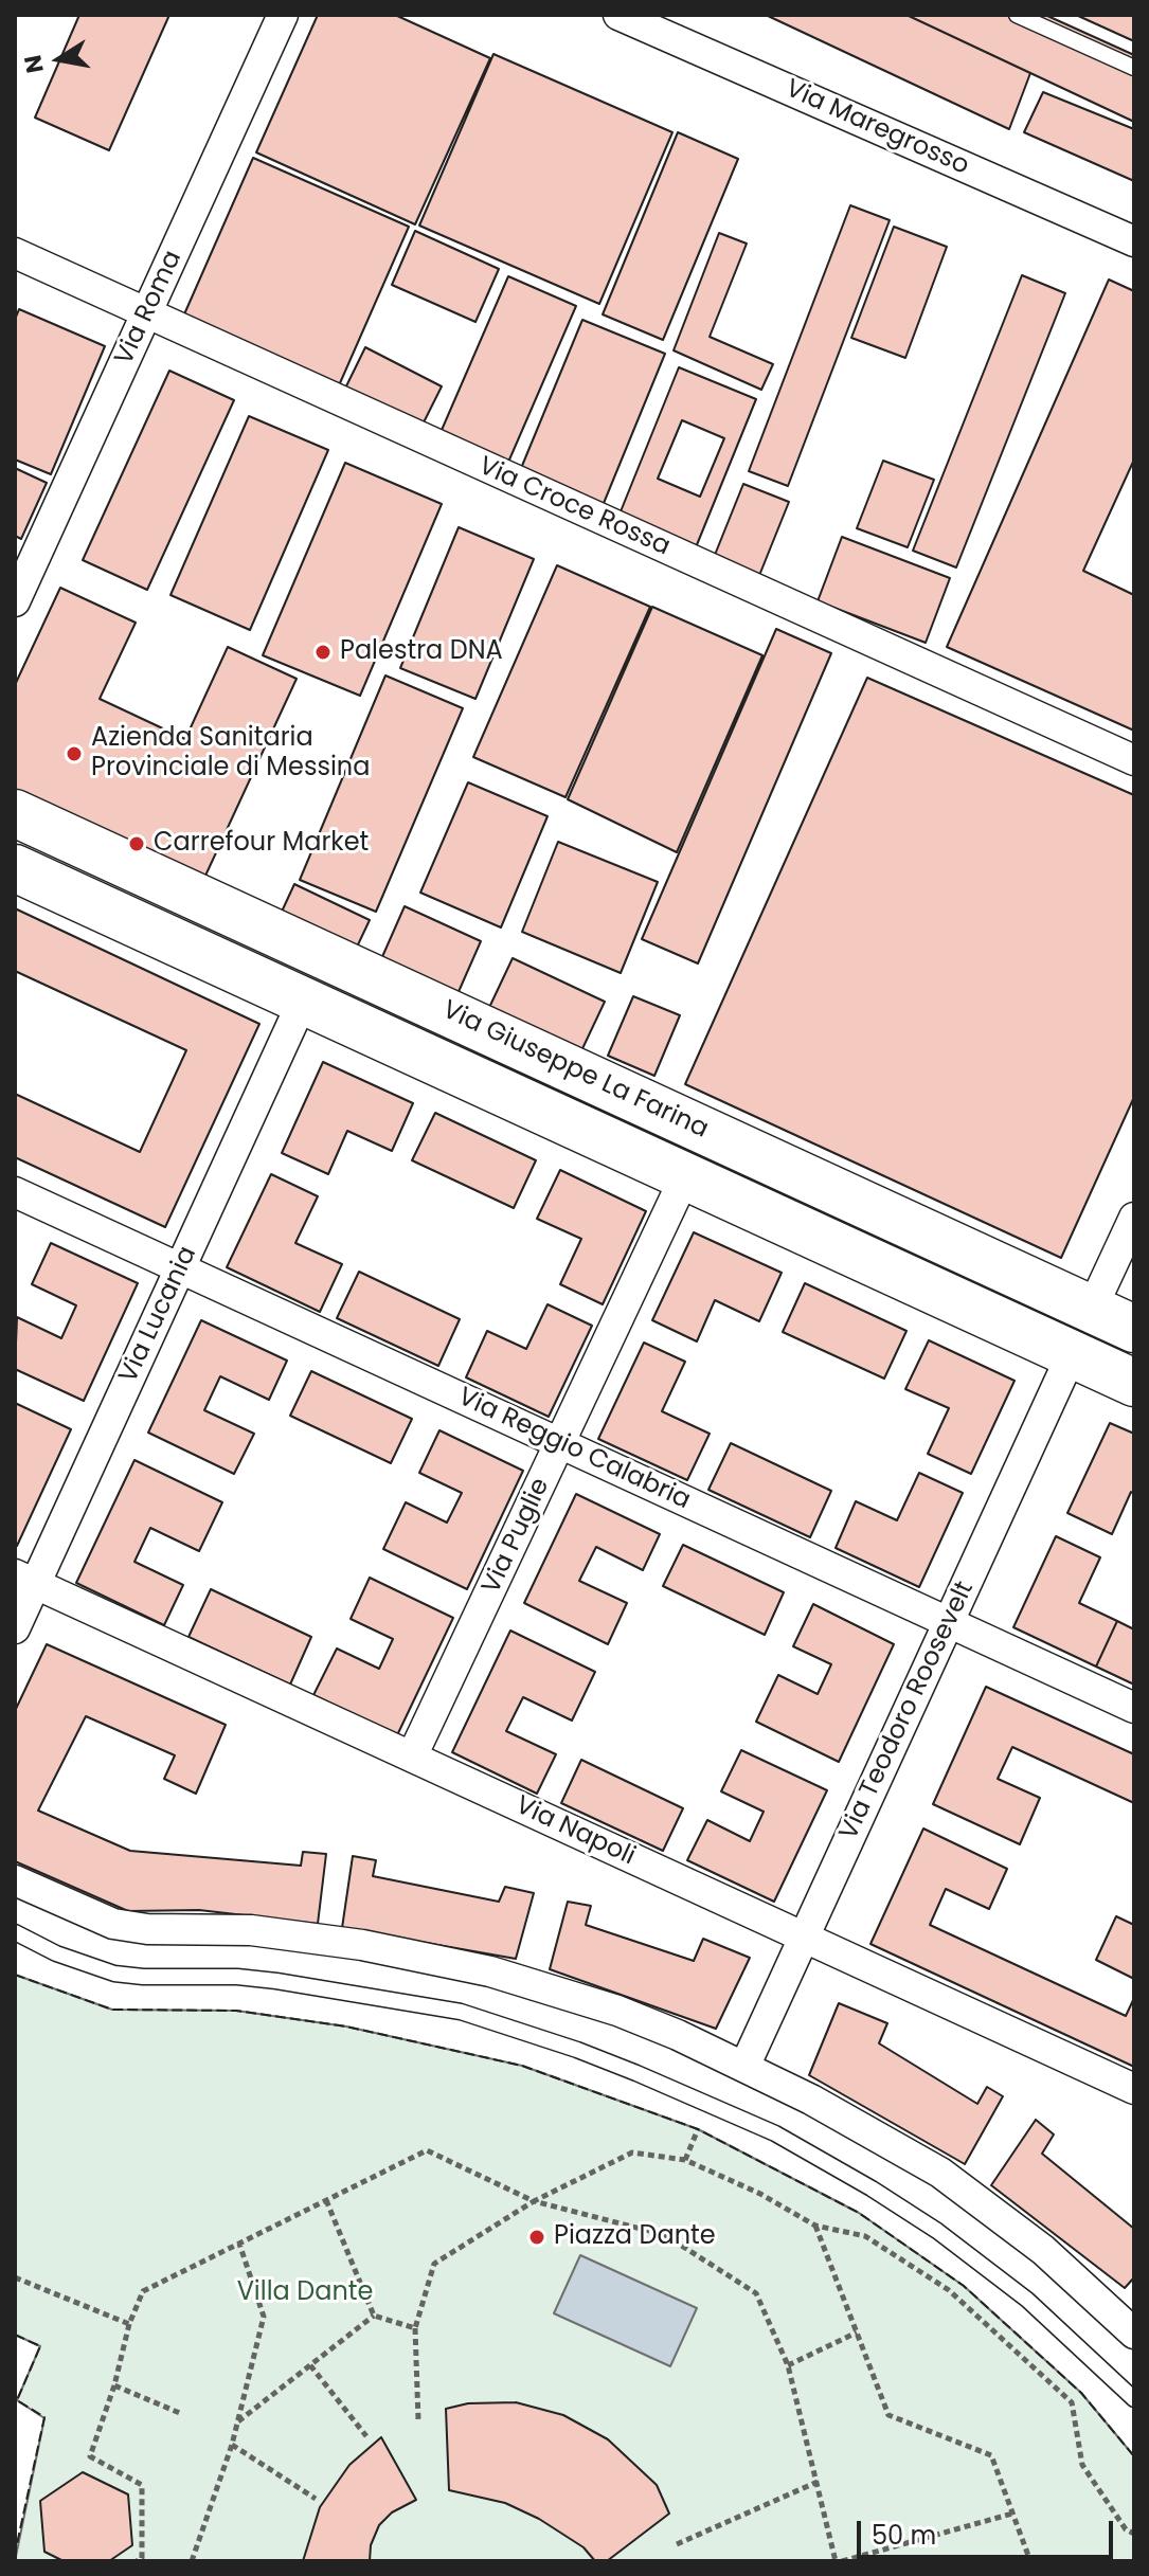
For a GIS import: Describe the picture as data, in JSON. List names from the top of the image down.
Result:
{
  "streets": {
    "main road": ["Via Giuseppe La Farina"],
    "street": [
      "Via Maregrosso",
      "Via Roma",
      "Via Croce Rossa",
      "Via Lucania",
      "Via Reggio Calabria",
      "Via Puglie",
      "Via Teodoro Roosevelt",
      "Via Napoli"
    ]
  },
  "crossings": [
    ["Via Roma", "Via Croce Rossa"],
    ["Via Giuseppe La Farina", "Via Lucania"],
    ["Via Giuseppe La Farina", "Via Puglie"],
    ["Via Giuseppe La Farina", "Via Teodoro Roosevelt"],
    ["Via Lucania", "Via Reggio Calabria"],
    ["Via Lucania", "Via Napoli"],
    ["Via Reggio Calabria", "Via Puglie"],
    ["Via Reggio Calabria", "Via Teodoro Roosevelt"],
    ["Via Puglie", "Via Napoli"],
    ["Via Teodoro Roosevelt", "Via Napoli"]
  ],
  "parks": ["Villa Dante"],
  "places": [
    "Palestra DNA",
    "Azienda Sanitaria Provinciale di Messina",
    "Carrefour Market",
    "Piazza Dante"
  ],
  "scale_bar": "50 m",
  "north": "left"
}
